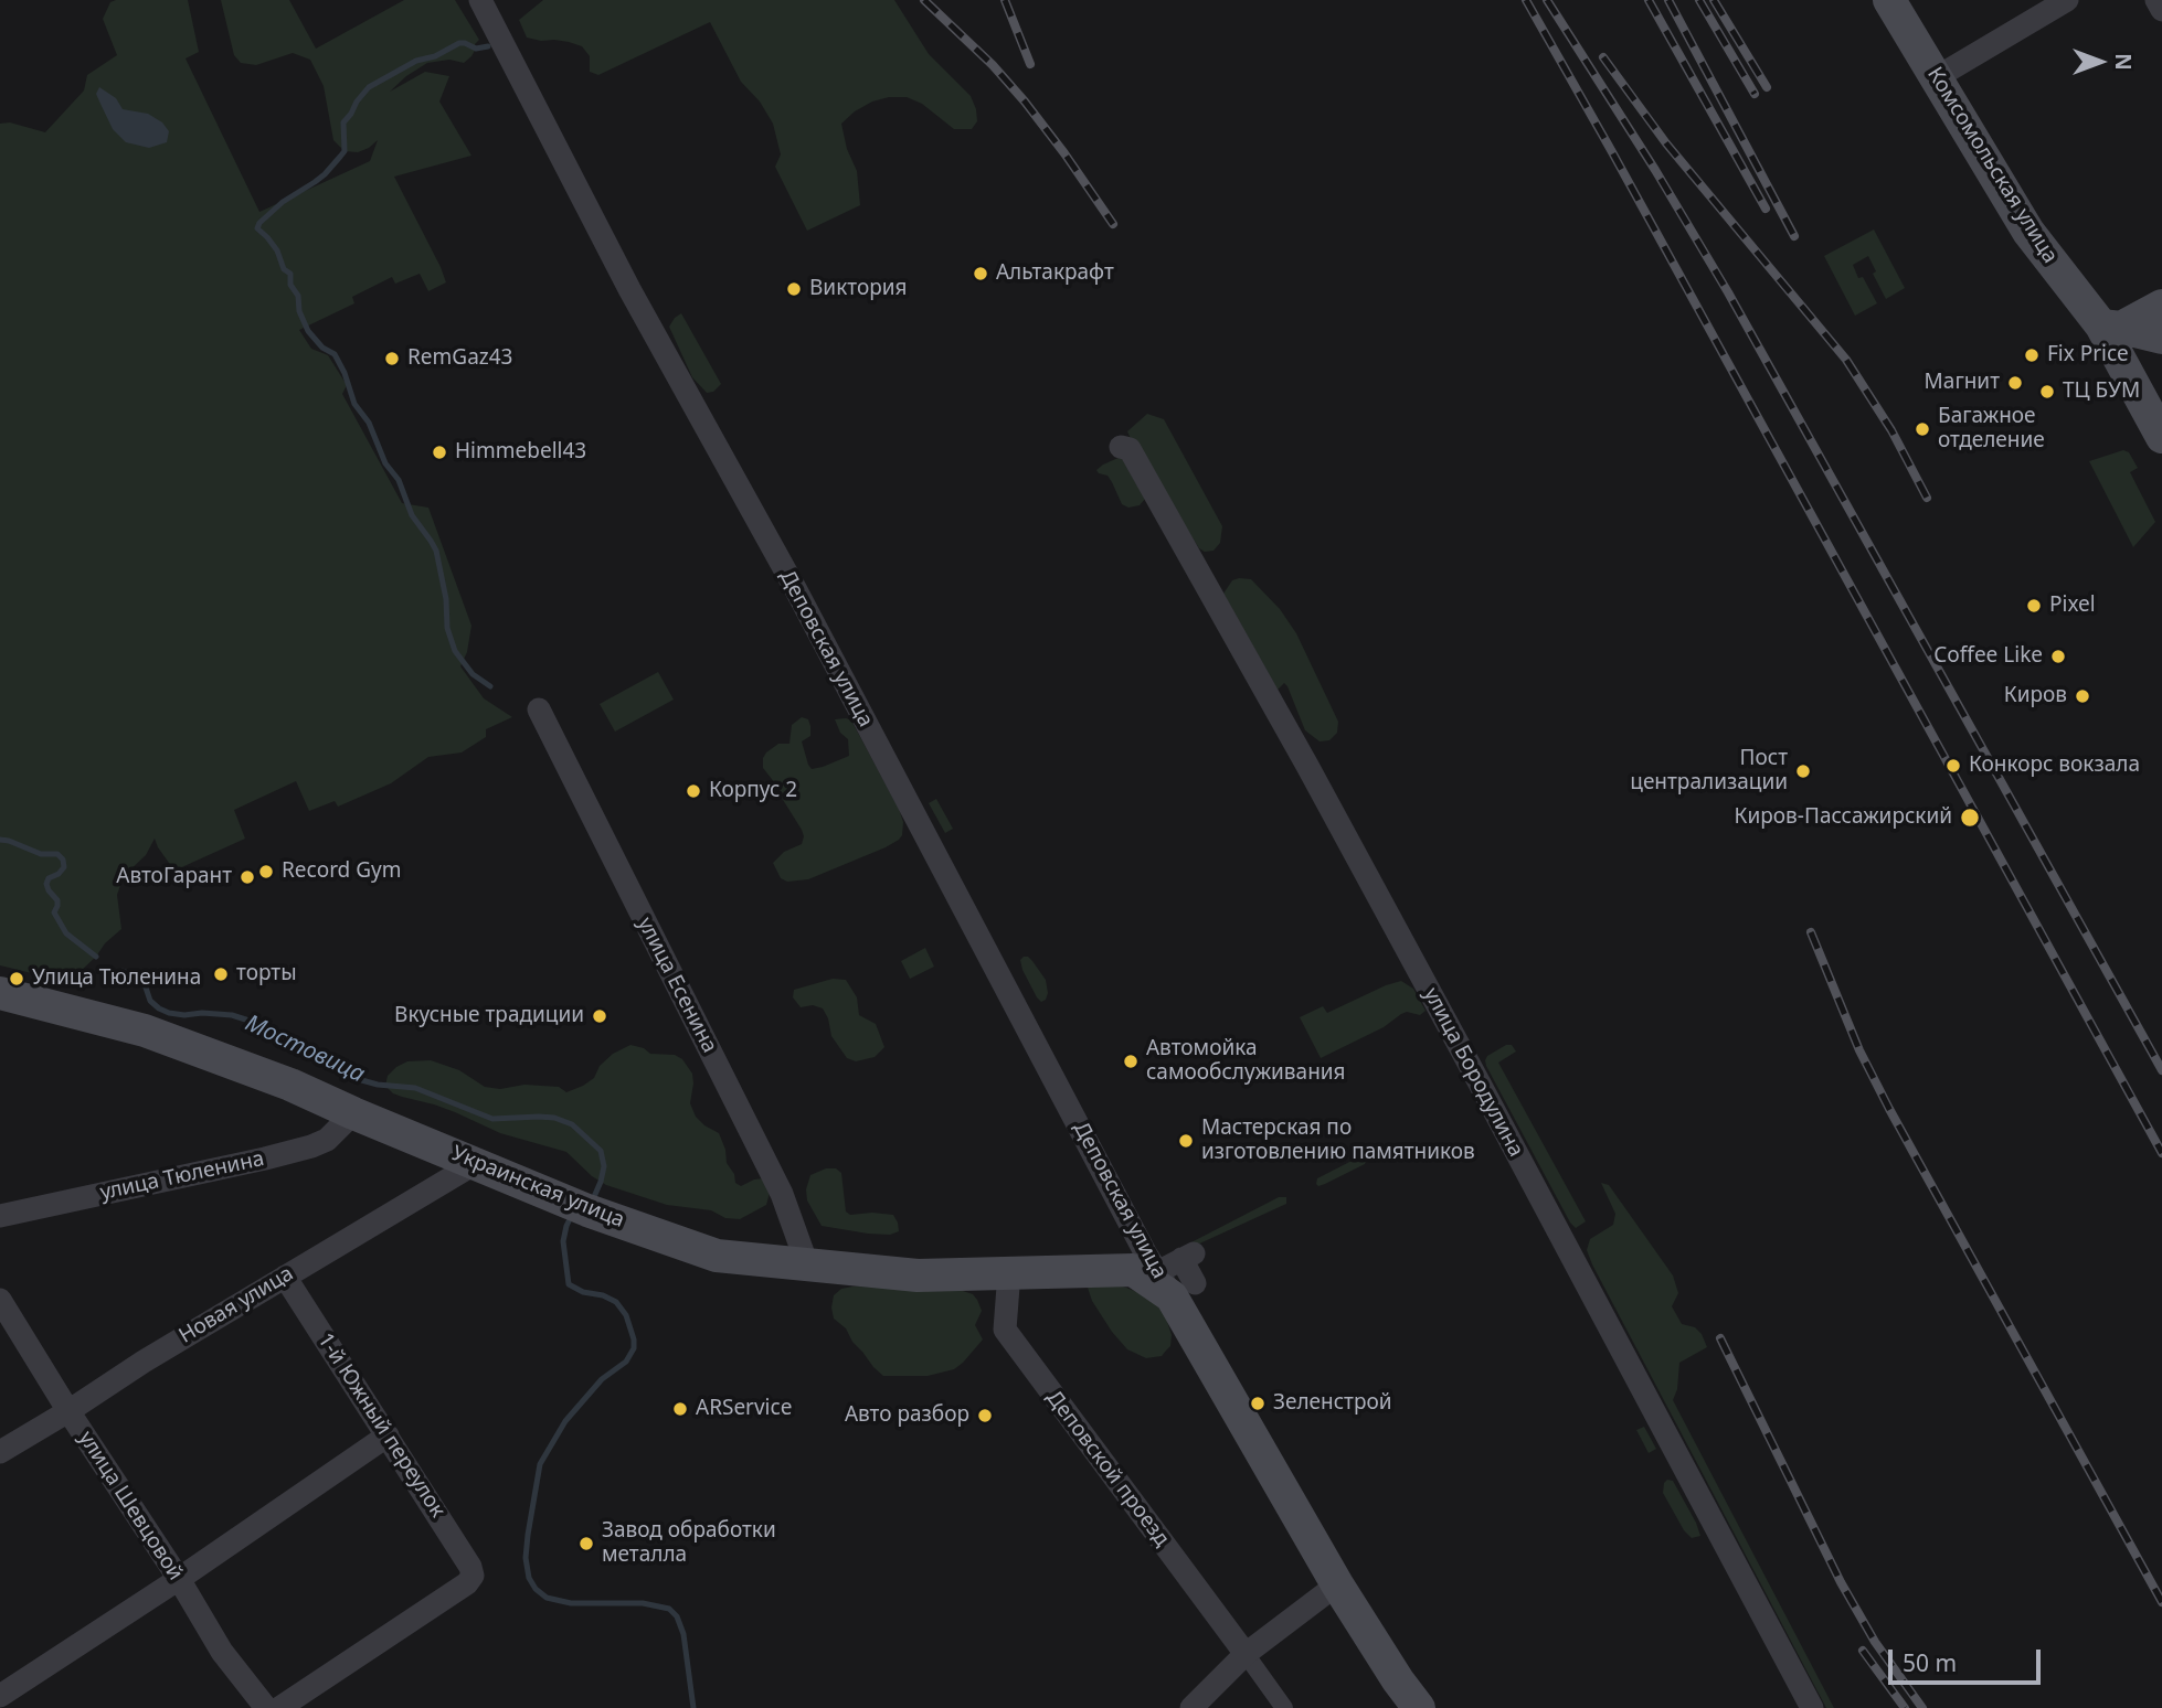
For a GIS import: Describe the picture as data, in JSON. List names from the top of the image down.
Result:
{
  "streets": {
    "main road": ["Комсомольская улица", "Деповская улица", "Украинская улица"],
    "street": [
      "улица Есенина",
      "улица Бородулина",
      "улица Тюленина",
      "Новая улица",
      "1-й Южный переулок",
      "Деповской проезд",
      "улица Шевцовой"
    ]
  },
  "crossings": [
    ["Деповская улица", "Украинская улица"],
    ["улица Есенина", "Украинская улица"],
    ["улица Тюленина", "Украинская улица"],
    ["Украинская улица", "Новая улица"],
    ["Украинская улица", "Деповской проезд"],
    ["Новая улица", "1-й Южный переулок"],
    ["Новая улица", "улица Шевцовой"]
  ],
  "water": ["Мостовица"],
  "places": [
    "Альтакрафт",
    "Виктория",
    "Fix Price",
    "RemGaz43",
    "Магнит",
    "ТЦ БУМ",
    "Багажное отделение",
    "Himmebell43",
    "Pixel",
    "Coffee Like",
    "Киров",
    "Конкорс вокзала",
    "Пост централизации",
    "Корпус 2",
    "Киров-Пассажирский",
    "Record Gym",
    "АвтоГарант",
    "торты",
    "Улица Тюленина",
    "Вкусные традиции",
    "Автомойка самообслуживания",
    "Мастерская по изготовлению памятников",
    "Зеленстрой",
    "ARService",
    "Авто разбор",
    "Завод обработки металла"
  ],
  "scale_bar": "50 m",
  "north": "right"
}
